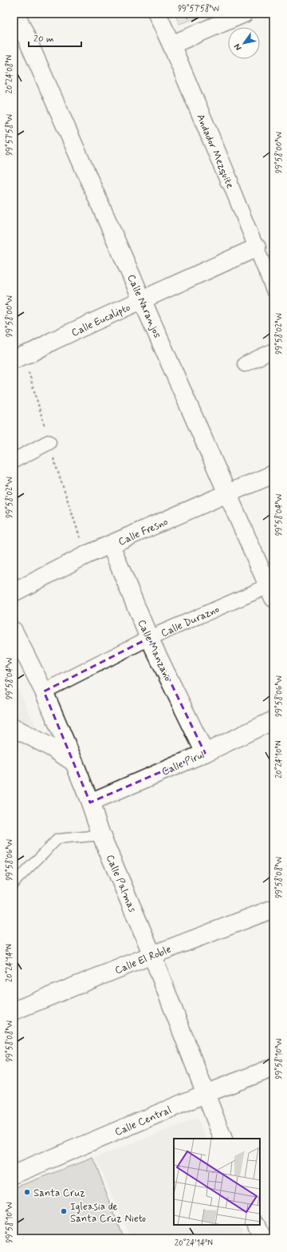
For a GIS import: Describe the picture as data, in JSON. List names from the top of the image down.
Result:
{
  "streets": {
    "street": [
      "Andador Mezquite",
      "Calle Naranjos",
      "Calle Eucalipto",
      "Calle Fresno",
      "Calle Durazno",
      "Calle Manzano",
      "Calle Pirul",
      "Calle Palmas",
      "Calle El Roble",
      "Calle Central"
    ]
  },
  "crossings": [
    ["Andador Mezquite", "Calle Eucalipto"],
    ["Calle Naranjos", "Calle Eucalipto"],
    ["Calle Naranjos", "Calle Fresno"],
    ["Calle Naranjos", "Calle Durazno"],
    ["Calle Fresno", "Calle Manzano"],
    ["Calle Durazno", "Calle Manzano"],
    ["Calle Durazno", "Calle Palmas"],
    ["Calle Manzano", "Calle Pirul"],
    ["Calle Pirul", "Calle Palmas"],
    ["Calle Palmas", "Calle El Roble"],
    ["Calle Palmas", "Calle Central"]
  ],
  "places": ["Santa Cruz", "Igleasia de Santa Cruz Nieto"],
  "scale_bar": "20 m",
  "north": "bottom left",
  "coordinates": [
    "99°57'58\"W",
    "20°24'08\"N",
    "99°58'00\"W",
    "99°58'02\"W",
    "99°58'04\"W",
    "99°58'06\"W",
    "20°24'10\"N",
    "99°58'08\"W",
    "20°24'14\"N",
    "99°58'10\"W"
  ]
}
